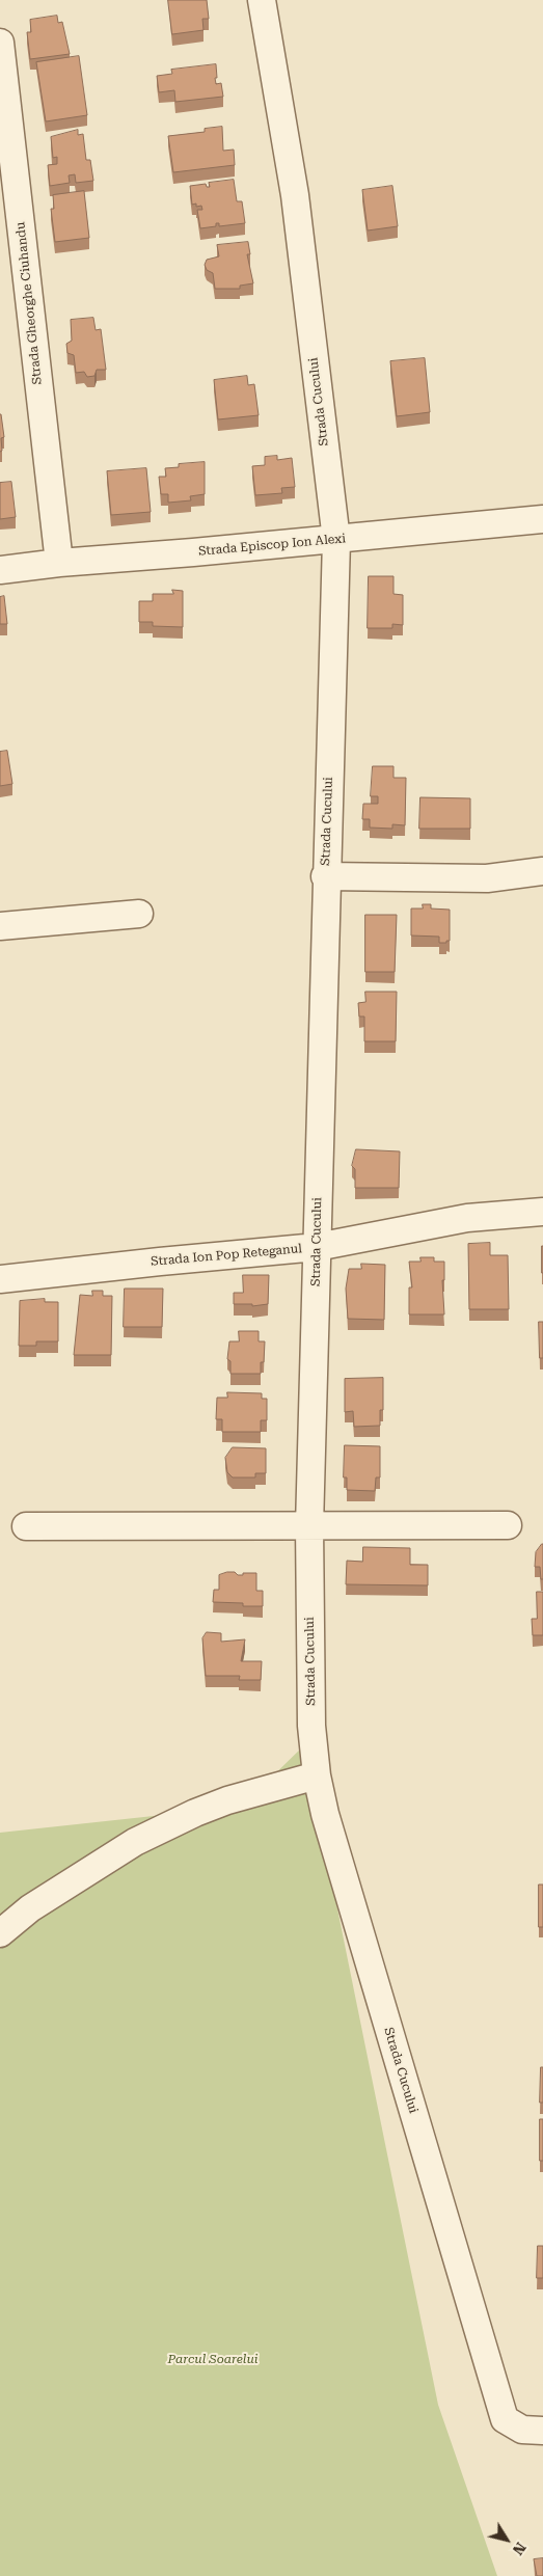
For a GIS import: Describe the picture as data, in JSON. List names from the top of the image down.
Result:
{
  "streets": {
    "street": [
      "Strada Gheorghe Ciuhandu",
      "Strada Cucului",
      "Strada Episcop Ion Alexi",
      "Strada Ion Pop Reteganul"
    ]
  },
  "crossings": [
    ["Strada Gheorghe Ciuhandu", "Strada Episcop Ion Alexi"],
    ["Strada Cucului", "Strada Episcop Ion Alexi"],
    ["Strada Cucului", "Strada Ion Pop Reteganul"]
  ],
  "parks": ["Parcul Soarelui"],
  "north": "bottom right"
}
